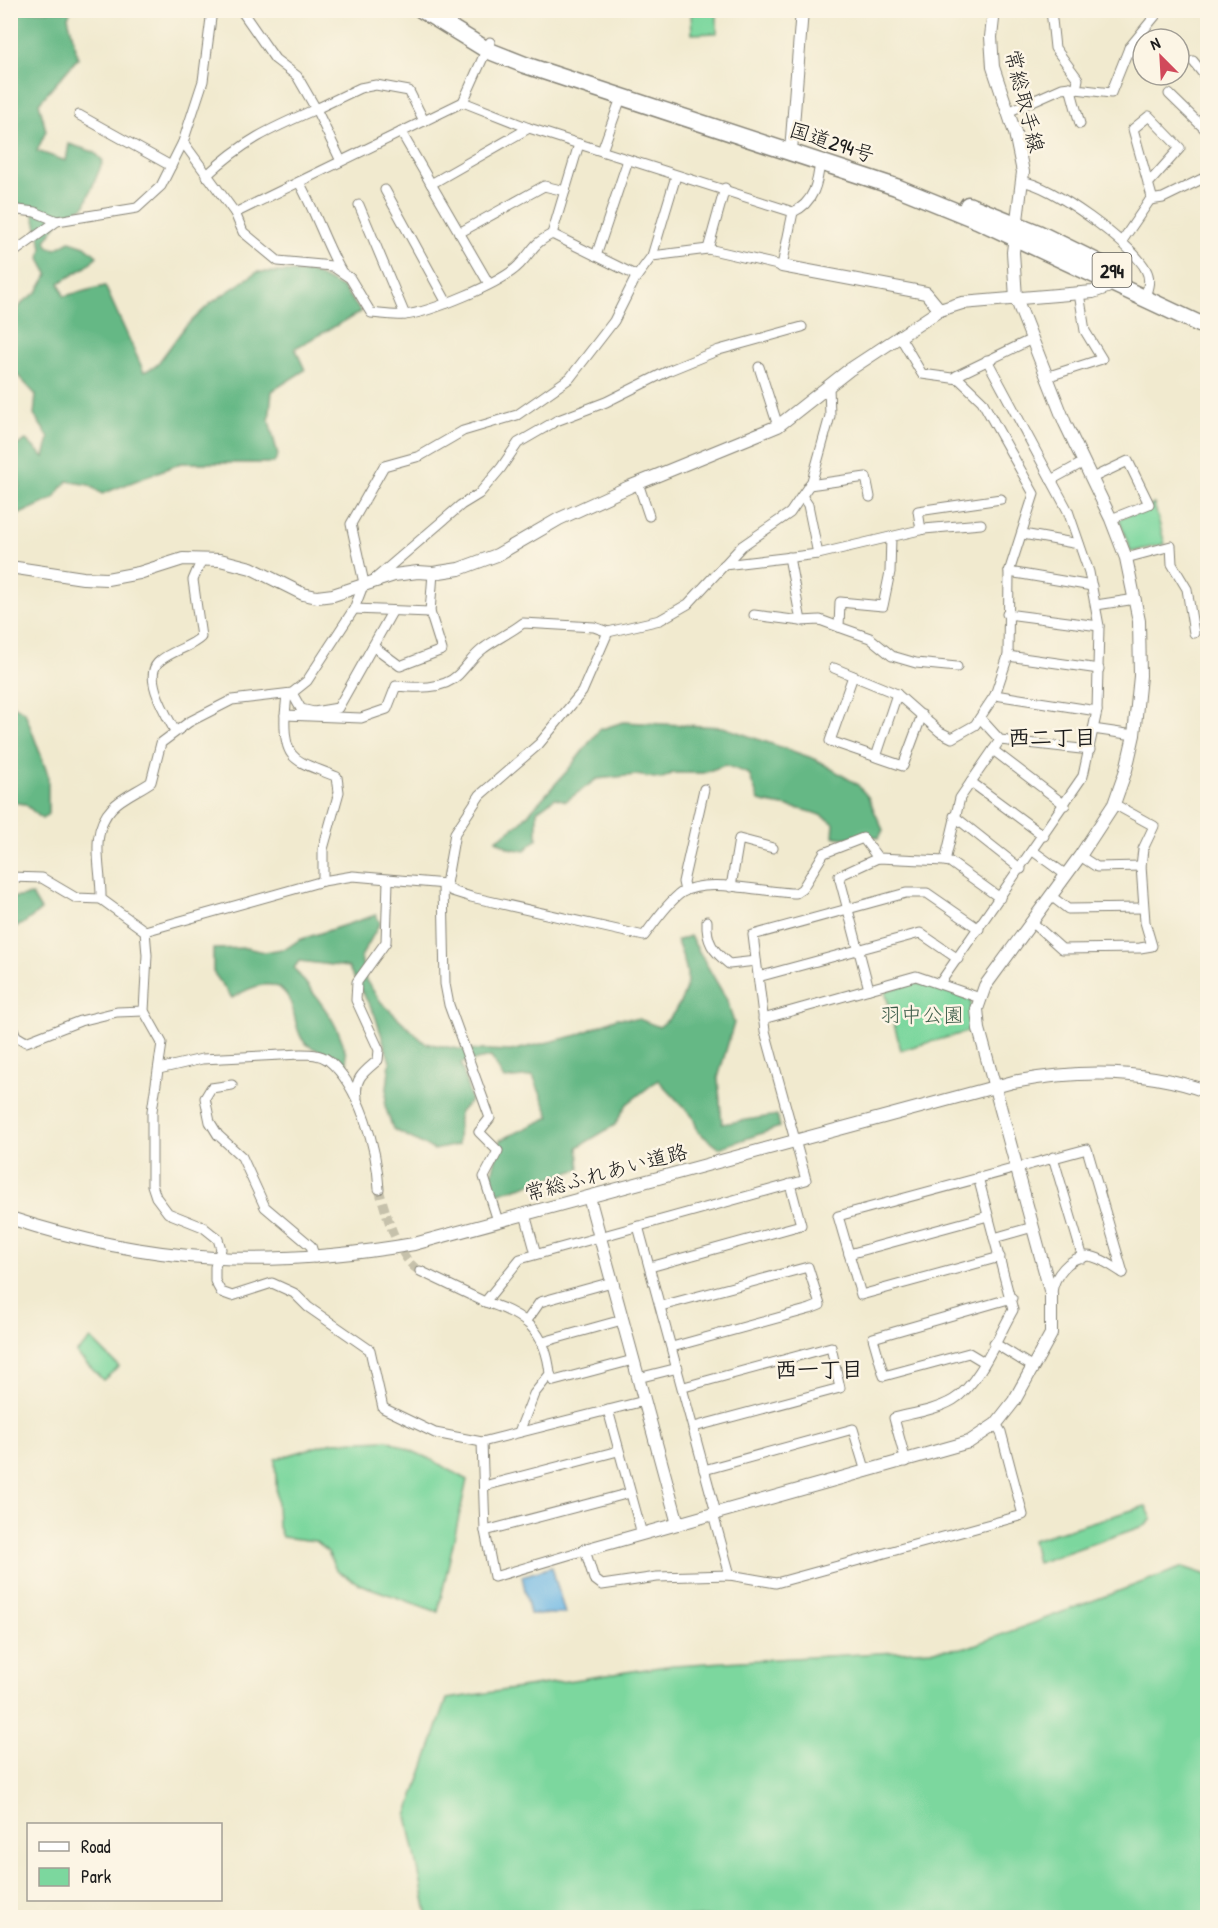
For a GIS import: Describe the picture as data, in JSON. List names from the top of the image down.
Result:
{
  "streets": {
    "highway": ["国道294号", "294"],
    "street": ["常総取手線", "常総ふれあい道路"]
  },
  "crossings": [
    ["常総取手線", "国道294号"]
  ],
  "districts": ["西二丁目", "西一丁目"],
  "parks": ["羽中公園"],
  "legend": ["Road", "Park"],
  "north": "top left"
}
